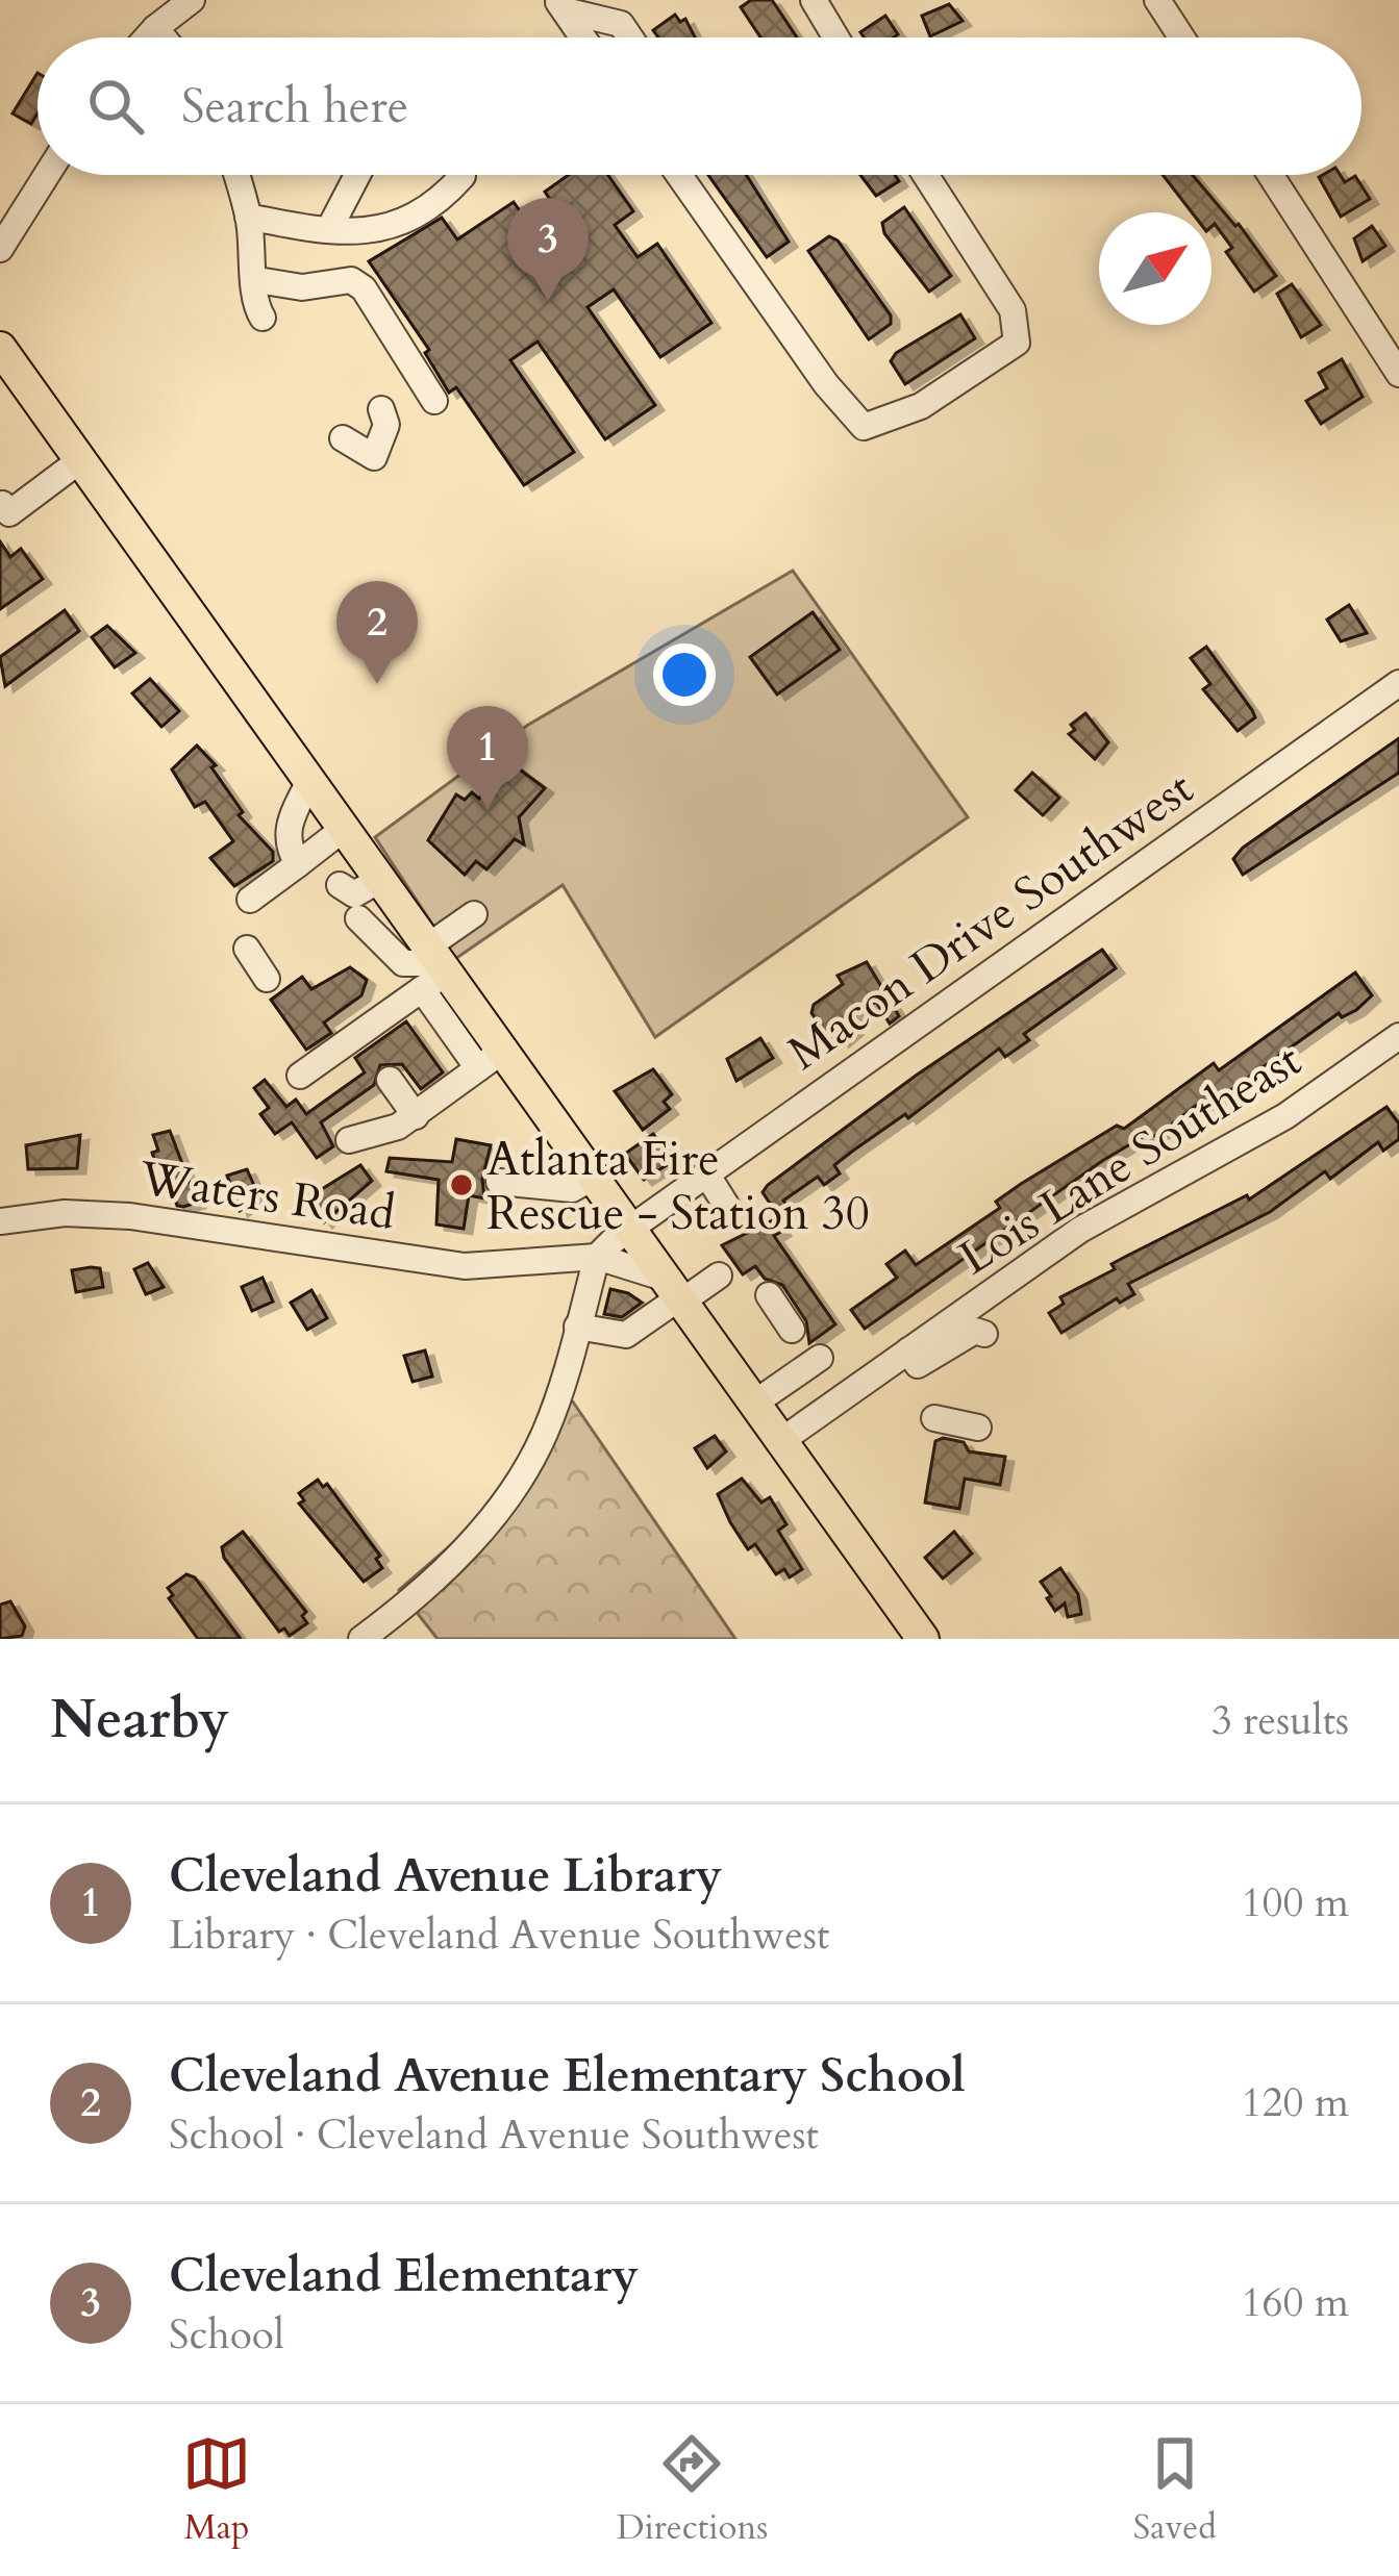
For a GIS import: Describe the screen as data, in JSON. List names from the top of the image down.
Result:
{
  "streets": {
    "street": ["Macon Drive Southwest", "Lois Lane Southeast", "Waters Road"]
  },
  "crossings": [
    ["Macon Drive Southwest", "Waters Road"]
  ],
  "places": ["Atlanta Fire Rescue - Station 30"],
  "north": "top right",
  "page": {
    "search": "Search here",
    "pins": ["3", "2", "1"],
    "heading": ["Nearby", "3 results"],
    "list": [
      {
        "mark": "1",
        "name": "Cleveland Avenue Library",
        "note": "Library · Cleveland Avenue Southwest",
        "value": "100 m"
      },
      {
        "mark": "2",
        "name": "Cleveland Avenue Elementary School",
        "note": "School · Cleveland Avenue Southwest",
        "value": "120 m"
      },
      {
        "mark": "3",
        "name": "Cleveland Elementary",
        "note": "School",
        "value": "160 m"
      }
    ],
    "nav": ["Map", "Directions", "Saved"]
  }
}
